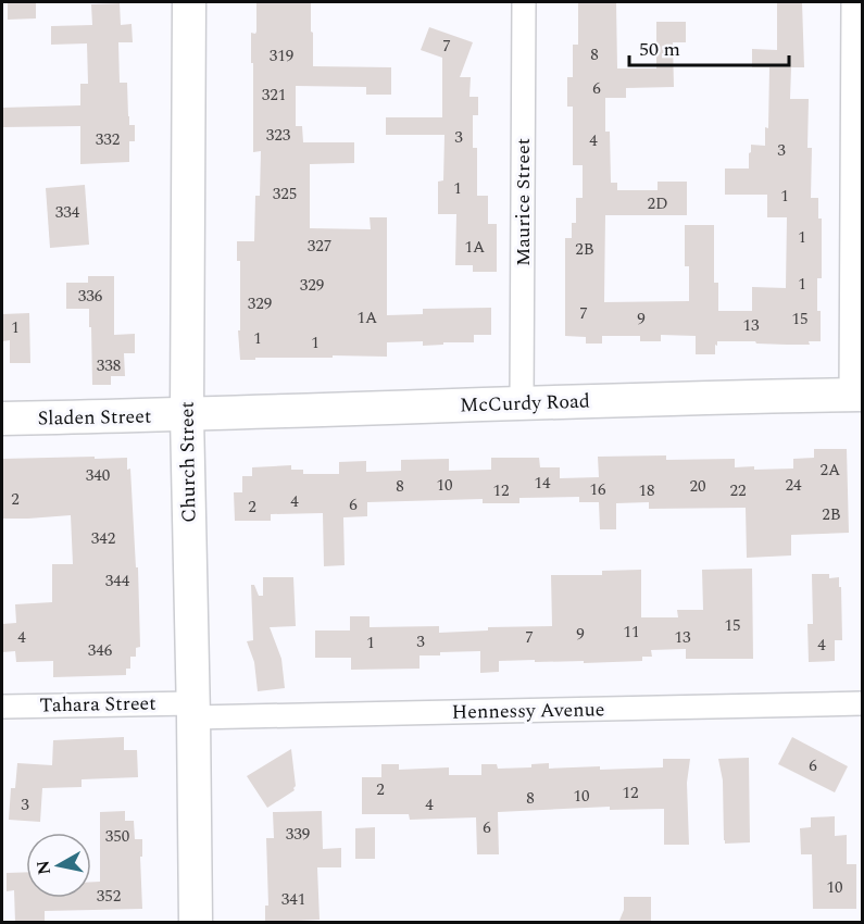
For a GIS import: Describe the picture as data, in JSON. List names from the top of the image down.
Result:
{
  "streets": {
    "main road": ["McCurdy Road", "Sladen Street", "Church Street"],
    "street": ["Maurice Street", "Tahara Street", "Hennessy Avenue"]
  },
  "crossings": [
    ["Maurice Street", "McCurdy Road"],
    ["McCurdy Road", "Sladen Street"],
    ["McCurdy Road", "Church Street"],
    ["Sladen Street", "Church Street"],
    ["Church Street", "Tahara Street"],
    ["Church Street", "Hennessy Avenue"],
    ["Tahara Street", "Hennessy Avenue"]
  ],
  "house_numbers": [
    "7",
    "8",
    "319",
    "6",
    "321",
    "323",
    "3",
    "332",
    "4",
    "3",
    "1",
    "325",
    "1",
    "2D",
    "334",
    "1",
    "327",
    "1A",
    "2B",
    "1",
    "329",
    "336",
    "329",
    "7",
    "1A",
    "9",
    "15",
    "13",
    "1",
    "1",
    "1",
    "338",
    "2A",
    "340",
    "14",
    "10",
    "24",
    "8",
    "20",
    "16",
    "12",
    "18",
    "22",
    "2",
    "4",
    "6",
    "2",
    "2B",
    "342",
    "344",
    "15",
    "11",
    "9",
    "4",
    "7",
    "13",
    "3",
    "1",
    "4",
    "346",
    "6",
    "2",
    "12",
    "10",
    "8",
    "3",
    "4",
    "6",
    "339",
    "350",
    "10",
    "352",
    "341"
  ],
  "scale_bar": "50 m",
  "north": "left"
}
